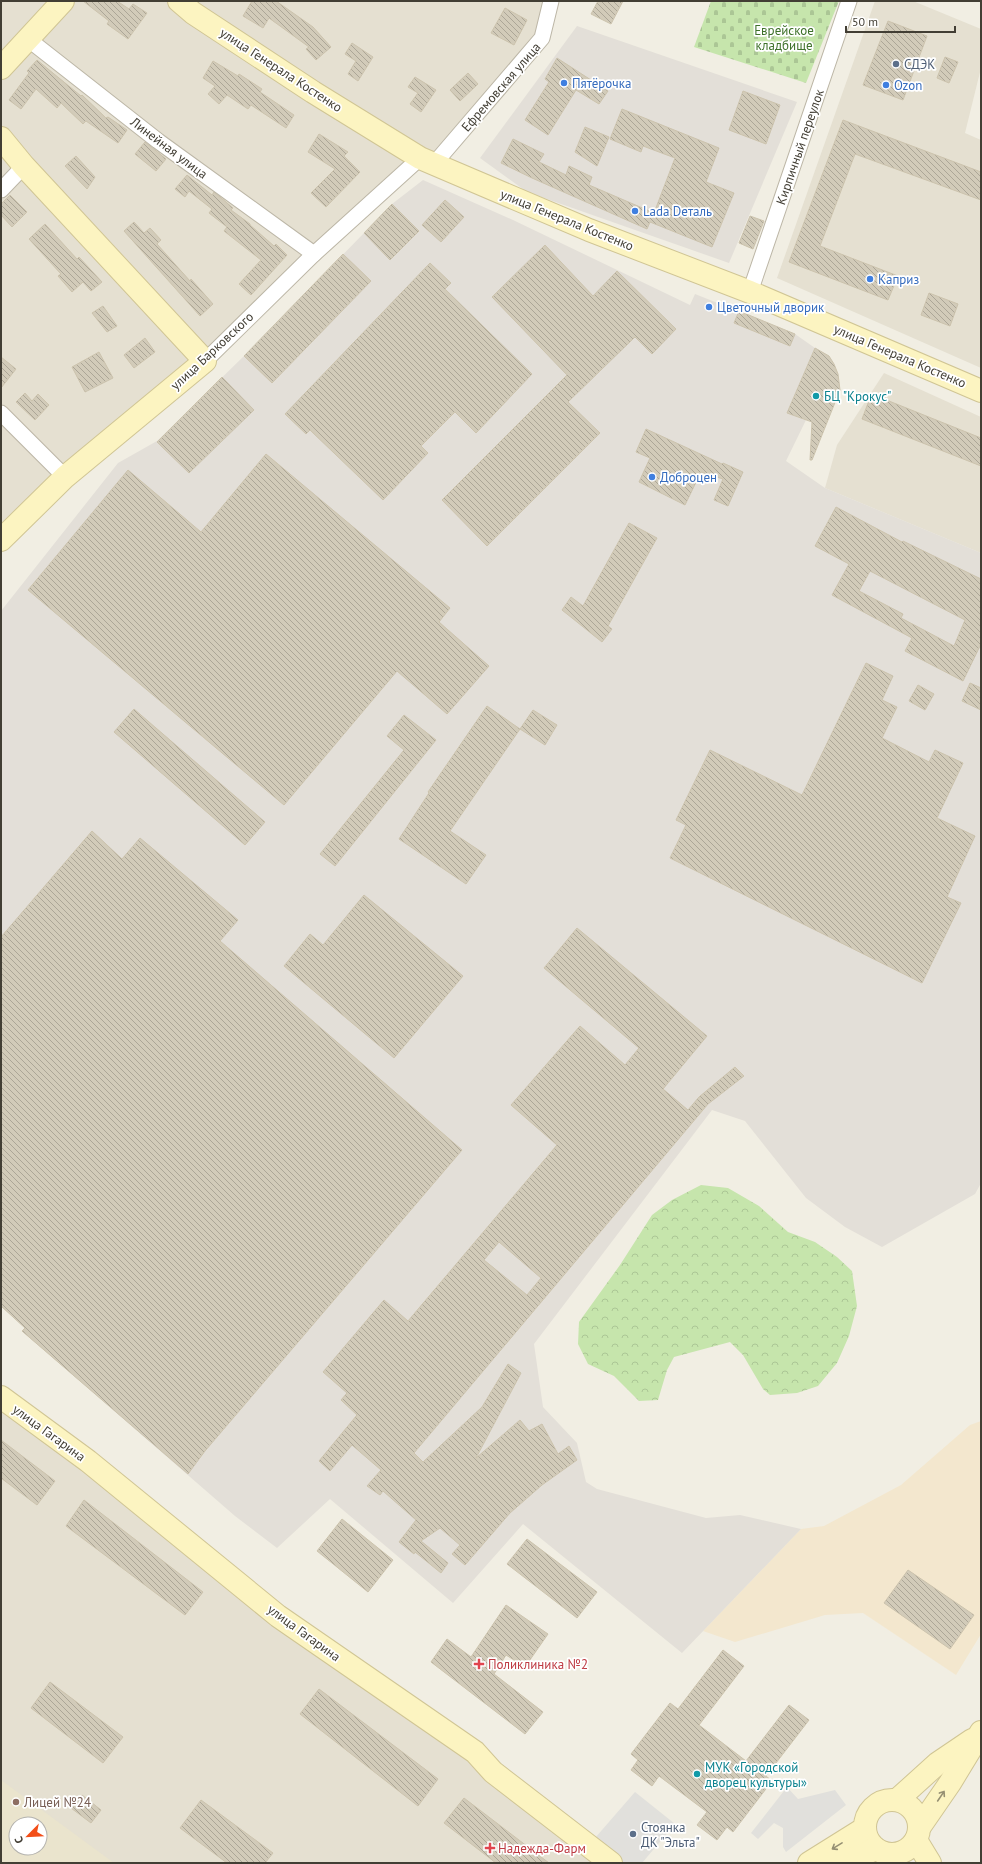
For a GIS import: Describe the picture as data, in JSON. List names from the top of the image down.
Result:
{
  "streets": {
    "street": [
      "улица Генерала Костенко",
      "Ефремовская улица",
      "Кирпичный переулок",
      "Линейная улица",
      "улица Барковского",
      "улица Гагарина"
    ]
  },
  "crossings": [
    ["улица Генерала Костенко", "Ефремовская улица"],
    ["улица Генерала Костенко", "Кирпичный переулок"],
    ["улица Генерала Костенко", "улица Барковского"],
    ["Ефремовская улица", "улица Барковского"],
    ["Линейная улица", "улица Барковского"]
  ],
  "parks": ["Еврейское кладбище"],
  "places": {
    "other": [
      "СДЭК",
      "Пятёрочка",
      "Ozon",
      "Lada Dеталь",
      "Каприз",
      "Цветочный дворик",
      "БЦ \"Крокус\"",
      "Доброцен",
      "МУК «Городской дворец культуры»",
      "Лицей №24",
      "Стоянка ДК \"Эльта\""
    ],
    "health": ["Поликлиника №2", "Надежда-Фарм"]
  },
  "scale_bar": "50 m",
  "north": "bottom left"
}
